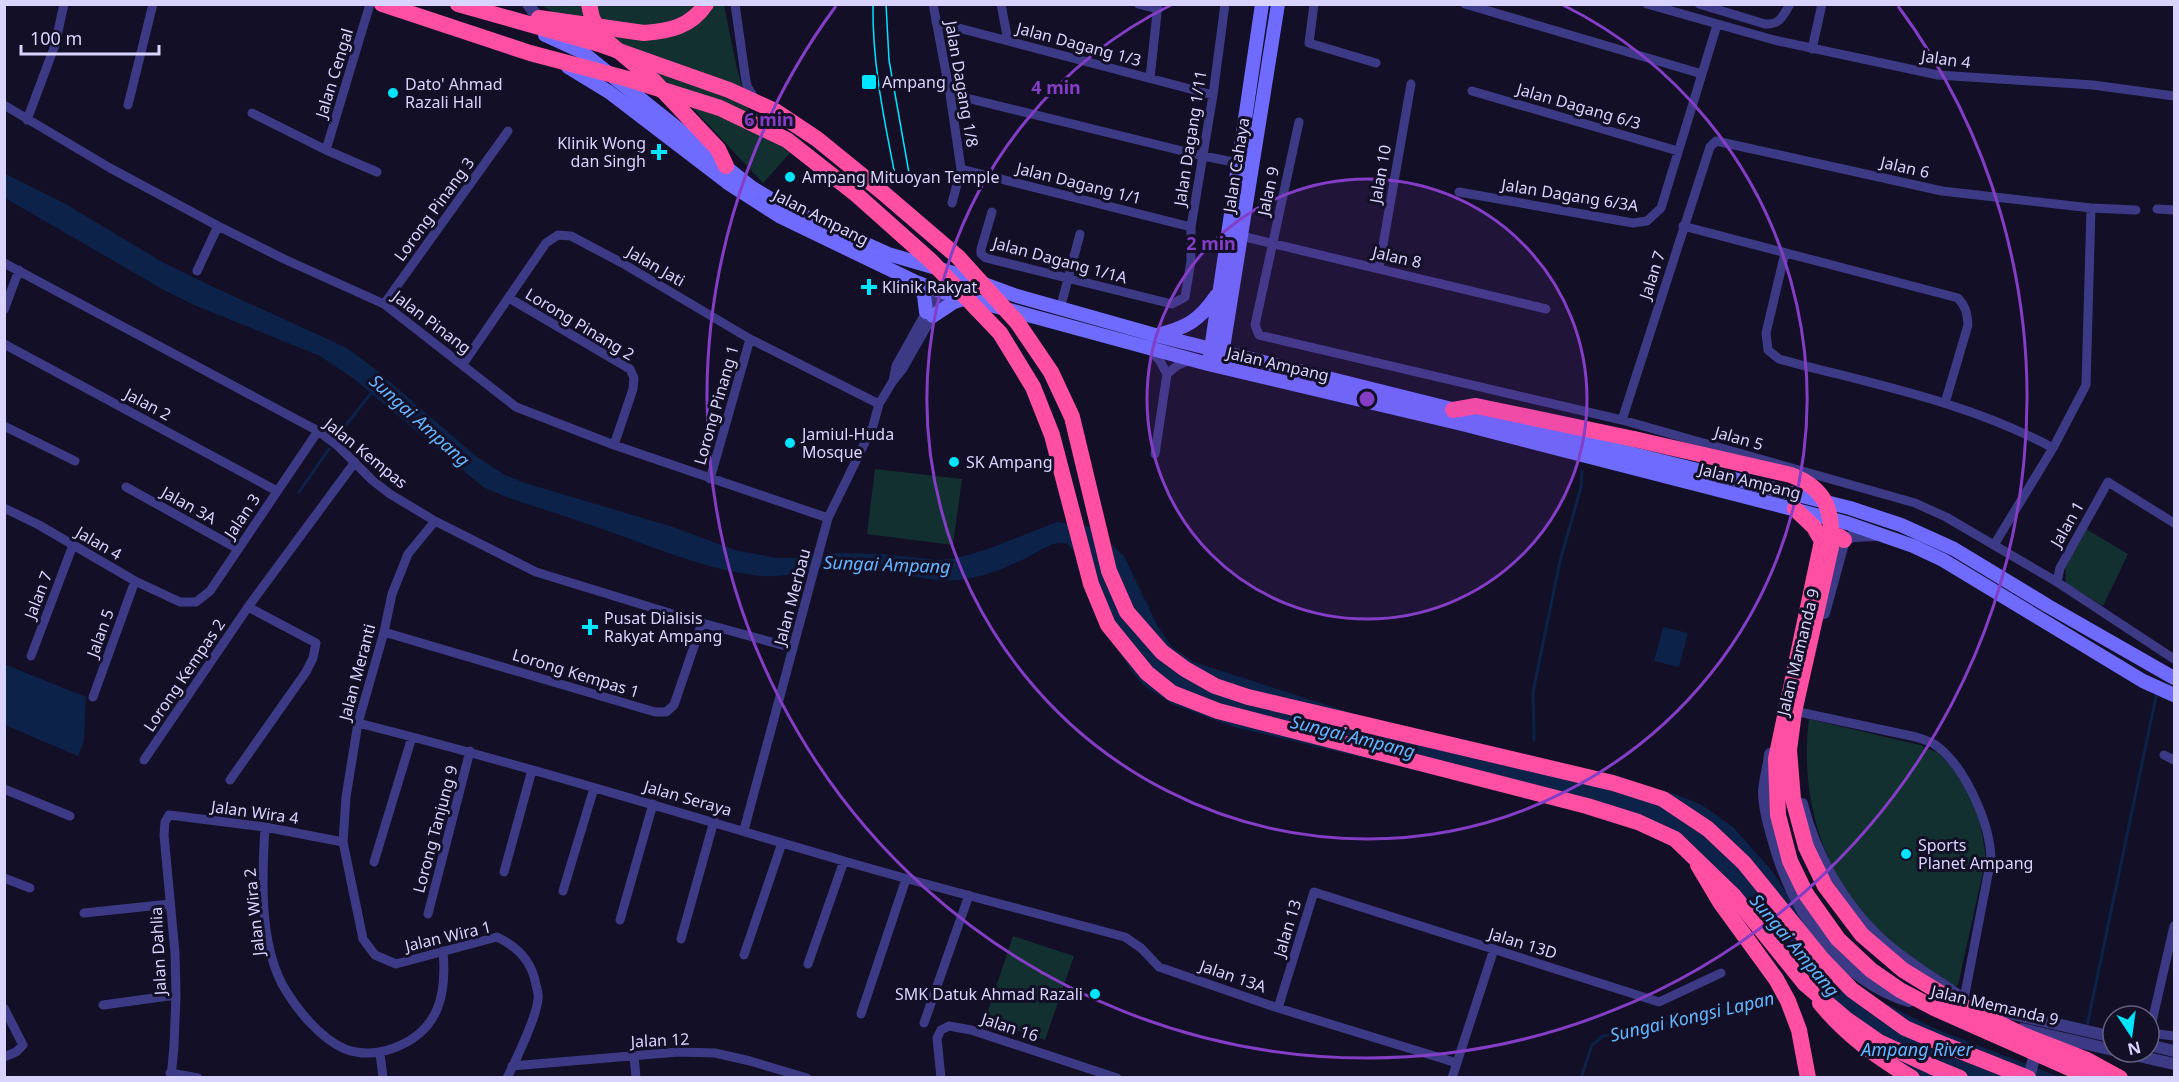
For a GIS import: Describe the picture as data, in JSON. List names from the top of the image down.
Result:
{
  "streets": {
    "main road": ["Jalan Cahaya", "Jalan Ampang"],
    "street": [
      "Jalan Dagang 1/3",
      "Jalan 4",
      "Jalan Cengal",
      "Jalan Dagang 1/8",
      "Jalan Dagang 6/3",
      "Jalan Dagang 1/11",
      "Jalan 6",
      "Jalan 10",
      "Jalan Dagang 1/1",
      "Jalan 9",
      "Jalan Dagang 6/3A",
      "Lorong Pinang 3",
      "Jalan 8",
      "Jalan Dagang 1/1A",
      "Jalan Jati",
      "Jalan 7",
      "Jalan Pinang",
      "Lorong Pinang 2",
      "Jalan 2",
      "Lorong Pinang 1",
      "Jalan 5",
      "Jalan Kempas",
      "Jalan 3A",
      "Jalan 3",
      "Jalan 1",
      "Jalan Merbau",
      "Jalan Mamanda 9",
      "Jalan Meranti",
      "Lorong Kempas 1",
      "Lorong Kempas 2",
      "Jalan Seraya",
      "Jalan Wira 4",
      "Lorong Tanjung 9",
      "Jalan Wira 2",
      "Jalan 13",
      "Jalan Wira 1",
      "Jalan 13D",
      "Jalan Dahlia",
      "Jalan 13A",
      "Jalan Memanda 9",
      "Jalan 16",
      "Jalan 12"
    ]
  },
  "crossings": [
    ["Jalan Dagang 1/3", "Jalan Dagang 1/8"],
    ["Jalan Dagang 1/3", "Jalan Dagang 1/11"],
    ["Jalan 4", "Jalan Dagang 6/3A"],
    ["Jalan 4", "Jalan 7"],
    ["Jalan 4", "Jalan 5"],
    ["Jalan 4", "Jalan 3"],
    ["Jalan Dagang 1/8", "Jalan Dagang 1/1"],
    ["Jalan Dagang 6/3", "Jalan Dagang 6/3A"],
    ["Jalan Dagang 1/11", "Jalan Dagang 1/1"],
    ["Jalan Dagang 1/11", "Jalan Dagang 1/1A"],
    ["Jalan Cahaya", "Jalan Ampang"],
    ["Jalan Cahaya", "Jalan 8"],
    ["Jalan 6", "Jalan 7"],
    ["Jalan 10", "Jalan 8"],
    ["Jalan 9", "Jalan 8"],
    ["Jalan 9", "Jalan 5"],
    ["Lorong Pinang 3", "Jalan Pinang"],
    ["Jalan Ampang", "Jalan Merbau"],
    ["Jalan Jati", "Jalan Pinang"],
    ["Jalan Jati", "Lorong Pinang 2"],
    ["Jalan Jati", "Lorong Pinang 1"],
    ["Jalan Jati", "Jalan Merbau"],
    ["Jalan 7", "Jalan 5"],
    ["Jalan Pinang", "Lorong Pinang 2"],
    ["Jalan Pinang", "Lorong Pinang 1"],
    ["Jalan Pinang", "Jalan Merbau"],
    ["Jalan 2", "Jalan 3"],
    ["Jalan 5", "Jalan 1"],
    ["Jalan Kempas", "Jalan 3"],
    ["Jalan Kempas", "Jalan Merbau"],
    ["Jalan Kempas", "Jalan Meranti"],
    ["Jalan Kempas", "Lorong Kempas 1"],
    ["Jalan Kempas", "Lorong Kempas 2"],
    ["Jalan 3A", "Jalan 3"],
    ["Jalan Merbau", "Jalan Seraya"],
    ["Jalan Mamanda 9", "Jalan Memanda 9"],
    ["Jalan Meranti", "Lorong Kempas 1"],
    ["Jalan Meranti", "Jalan Seraya"],
    ["Jalan Meranti", "Jalan Wira 4"],
    ["Jalan Meranti", "Jalan Wira 1"],
    ["Jalan Seraya", "Lorong Tanjung 9"],
    ["Jalan Seraya", "Jalan 13A"],
    ["Jalan Wira 4", "Jalan Wira 2"],
    ["Jalan Wira 4", "Jalan Wira 1"],
    ["Jalan Wira 4", "Jalan Dahlia"],
    ["Jalan 13", "Jalan 13D"],
    ["Jalan 13", "Jalan 13A"],
    ["Jalan Wira 1", "Jalan 12"]
  ],
  "water": ["Sungai Ampang", "Sungai Kongsi Lapan", "Ampang River"],
  "places": {
    "transit": ["Ampang"],
    "other": [
      "Dato' Ahmad Razali Hall",
      "Ampang Mituoyan Temple",
      "Jamiul-Huda Mosque",
      "SK Ampang",
      "Sports Planet Ampang",
      "SMK Datuk Ahmad Razali"
    ],
    "health": ["Klinik Wong dan Singh", "Klinik Rakyat", "Pusat Dialisis Rakyat Ampang"]
  },
  "scale_bar": "100 m",
  "north": "bottom",
  "rings": ["4 min", "6 min", "2 min"]
}
